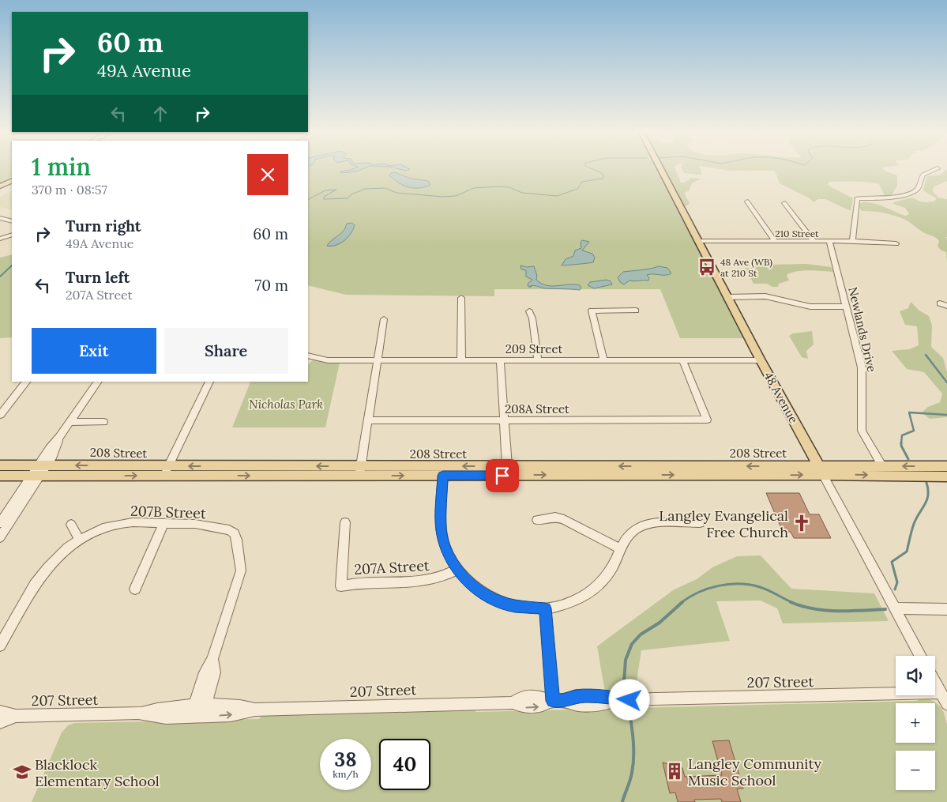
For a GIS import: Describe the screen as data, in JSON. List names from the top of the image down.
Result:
{
  "streets": {
    "main road": ["48 Avenue", "208 Street"],
    "street": [
      "210 Street",
      "Newlands Drive",
      "209 Street",
      "208A Street",
      "207B Street",
      "207A Street",
      "207 Street"
    ]
  },
  "crossings": [
    ["210 Street", "Newlands Drive"],
    ["210 Street", "48 Avenue"],
    ["Newlands Drive", "208 Street"],
    ["209 Street", "48 Avenue"],
    ["209 Street", "208A Street"],
    ["48 Avenue", "208 Street"],
    ["207B Street", "207 Street"]
  ],
  "parks": ["Nicholas Park"],
  "places": {
    "bus stop": ["48 Ave (WB) at 210 St"],
    "church": ["Langley Evangelical Free Church"],
    "building": ["Langley Community Music School"],
    "school or university": ["Blacklock Elementary School"]
  },
  "page": {
    "turn": ["60 m", "49A Avenue"],
    "heading": ["1 min", "370 m · 08:57"],
    "list": [
      {
        "name": "Turn right",
        "note": "49A Avenue",
        "value": "60 m"
      },
      {
        "name": "Turn left",
        "note": "207A Street",
        "value": "70 m"
      }
    ],
    "buttons": ["Exit", "Share"],
    "map_buttons": ["+", "−"],
    "speed": "38 km/h",
    "limit": "40"
  }
}
